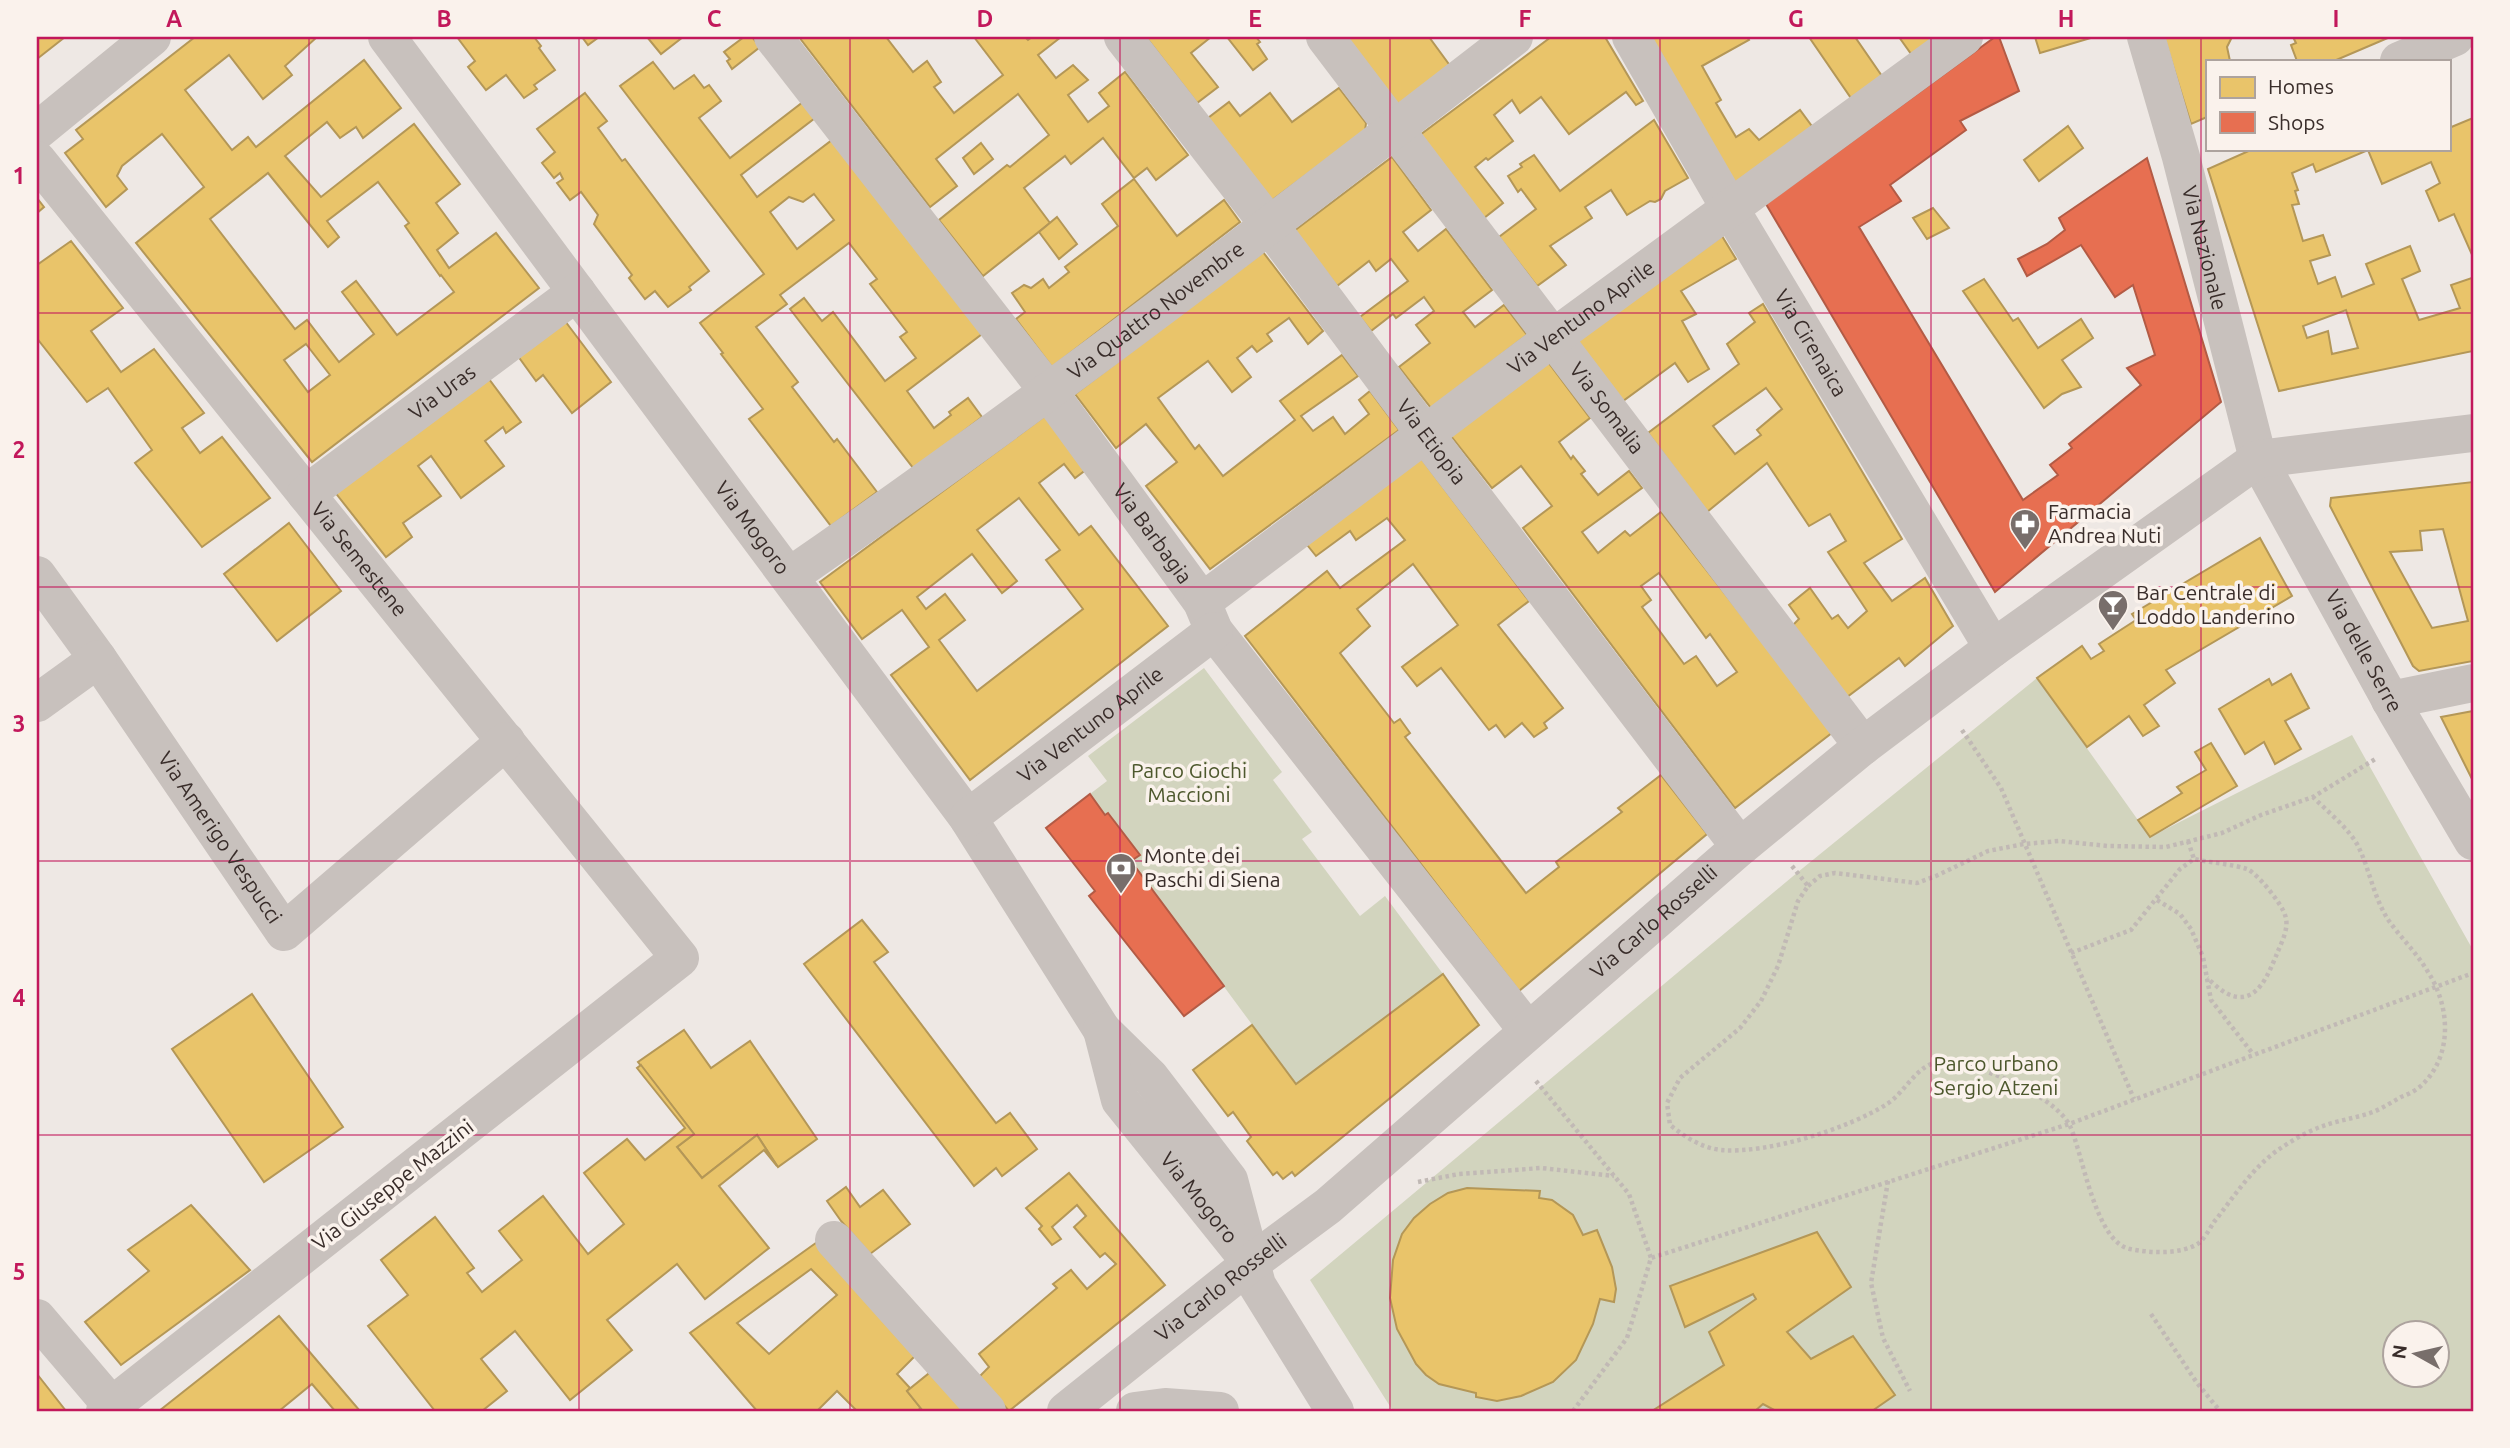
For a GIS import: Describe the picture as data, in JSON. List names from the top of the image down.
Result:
{
  "streets": {
    "street": [
      "Via Nazionale",
      "Via Quattro Novembre",
      "Via Ventuno Aprile",
      "Via Cirenaica",
      "Via Uras",
      "Via Somalia",
      "Via Etiopia",
      "Via Mogoro",
      "Via Barbagia",
      "Via Semestene",
      "Via delle Serre",
      "Via Amerigo Vespucci",
      "Via Carlo Rosselli",
      "Via Giuseppe Mazzini"
    ]
  },
  "crossings": [
    ["Via Nazionale", "Via delle Serre"],
    ["Via Nazionale", "Via Carlo Rosselli"],
    ["Via Quattro Novembre", "Via Somalia"],
    ["Via Quattro Novembre", "Via Etiopia"],
    ["Via Quattro Novembre", "Via Mogoro"],
    ["Via Quattro Novembre", "Via Barbagia"],
    ["Via Ventuno Aprile", "Via Cirenaica"],
    ["Via Ventuno Aprile", "Via Somalia"],
    ["Via Ventuno Aprile", "Via Etiopia"],
    ["Via Ventuno Aprile", "Via Mogoro"],
    ["Via Ventuno Aprile", "Via Barbagia"],
    ["Via Cirenaica", "Via Carlo Rosselli"],
    ["Via Uras", "Via Mogoro"],
    ["Via Uras", "Via Semestene"],
    ["Via Somalia", "Via Carlo Rosselli"],
    ["Via Etiopia", "Via Carlo Rosselli"],
    ["Via Mogoro", "Via Carlo Rosselli"],
    ["Via Barbagia", "Via Carlo Rosselli"],
    ["Via Semestene", "Via Amerigo Vespucci"],
    ["Via Semestene", "Via Giuseppe Mazzini"],
    ["Via delle Serre", "Via Carlo Rosselli"]
  ],
  "parks": ["Parco Giochi Maccioni", "Parco urbano Sergio Atzeni"],
  "places": {
    "pharmacy": ["Farmacia Andrea Nuti"],
    "bar": ["Bar Centrale di Loddo Landerino"],
    "bank": ["Monte dei Paschi di Siena"]
  },
  "legend": ["Homes", "Shops"],
  "north": "left",
  "grid": {
    "columns": [
      "A",
      "B",
      "C",
      "D",
      "E",
      "F",
      "G",
      "H",
      "I"
    ],
    "rows": [
      "1",
      "2",
      "3",
      "4",
      "5"
    ]
  }
}
